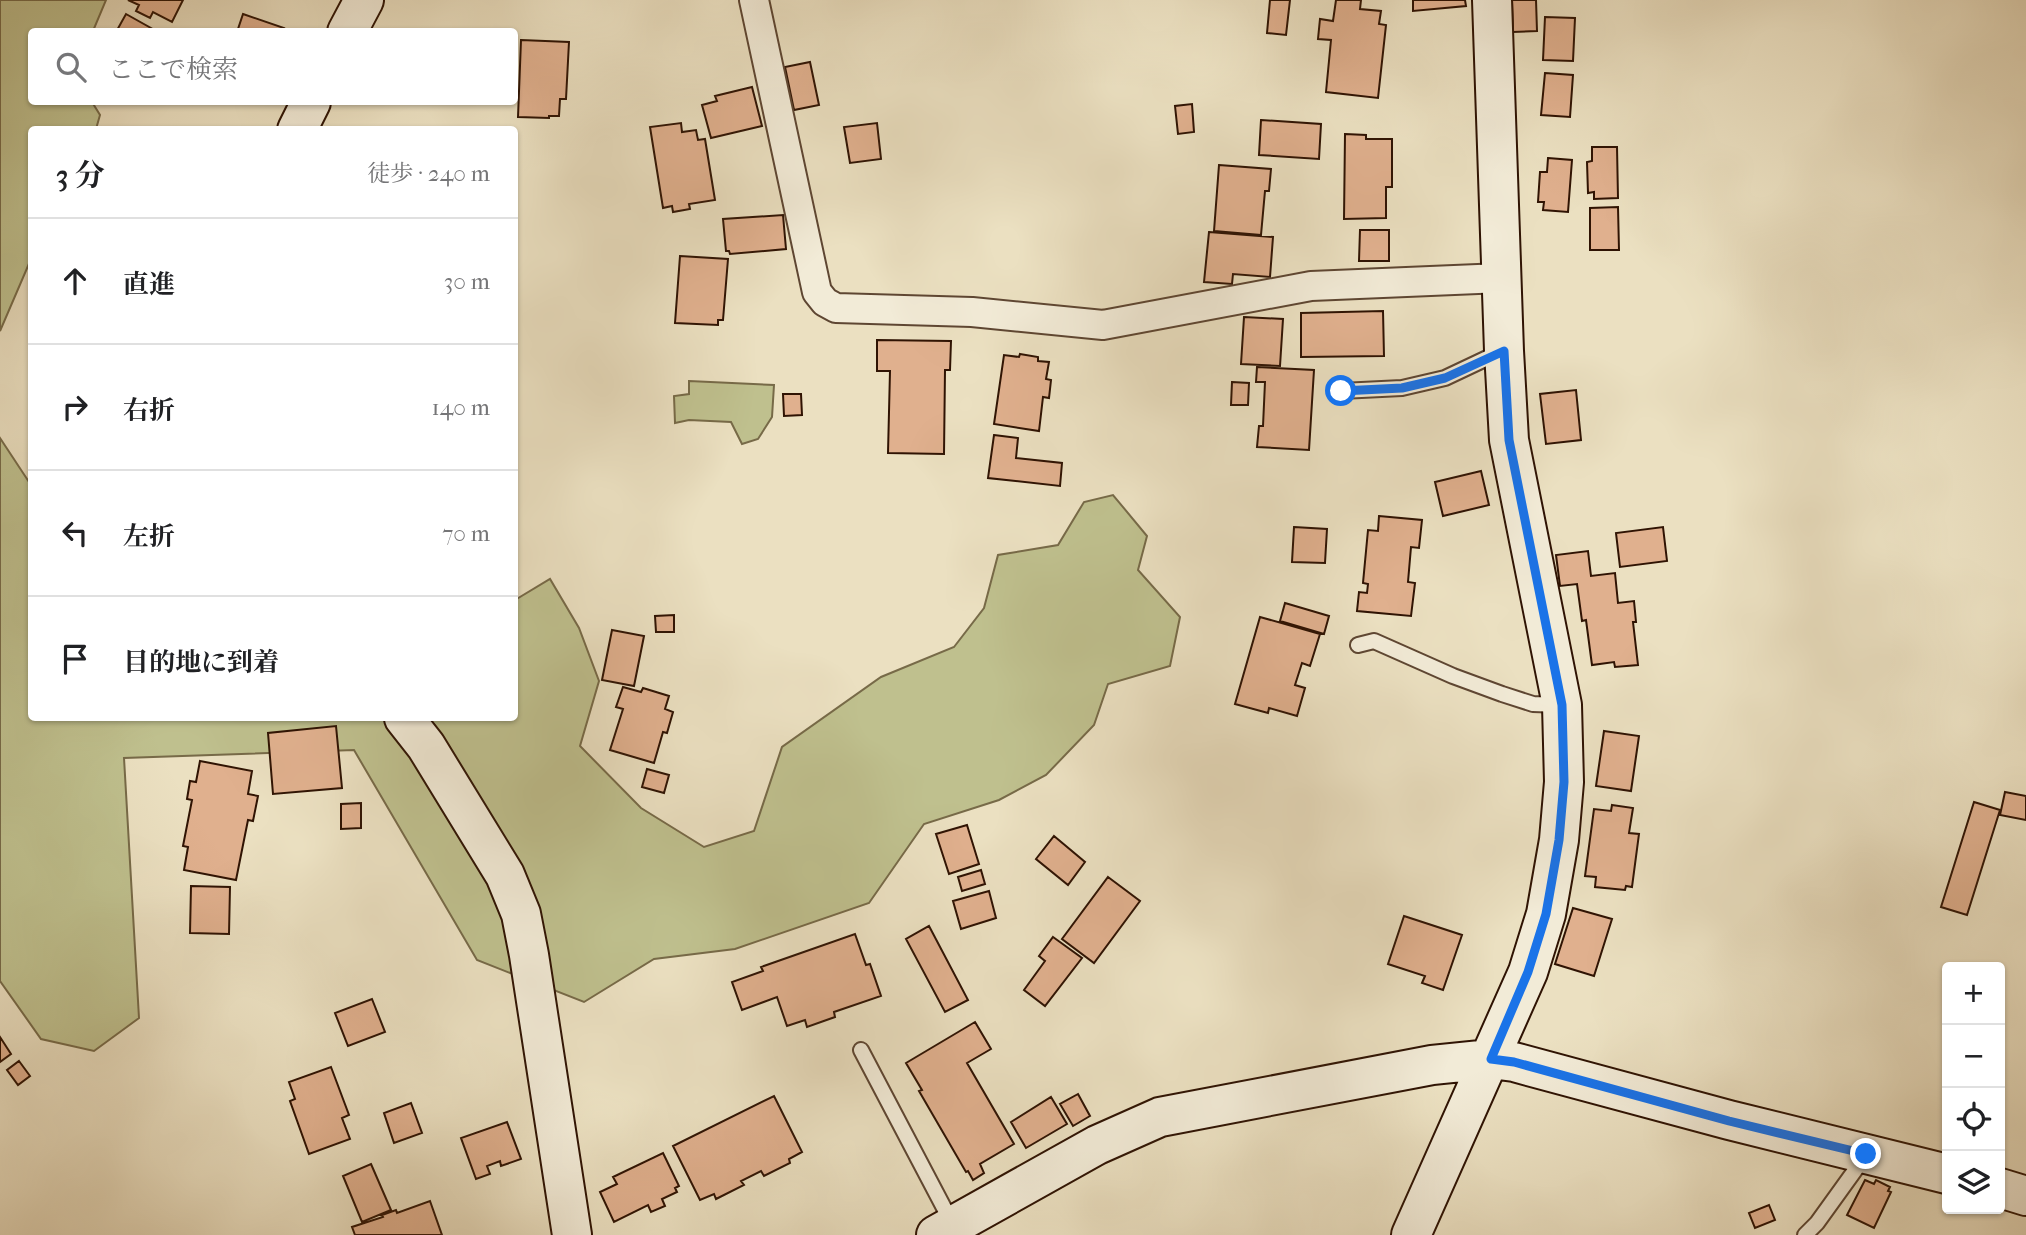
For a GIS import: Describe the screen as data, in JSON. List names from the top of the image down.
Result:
{
  "page": {
    "search": "ここで検索",
    "heading": ["3 分", "徒歩 · 240 m"],
    "list": [
      ["直進", "30 m"],
      ["右折", "140 m"],
      ["左折", "70 m"],
      "目的地に到着"
    ],
    "map_buttons": ["+", "−"]
  }
}
